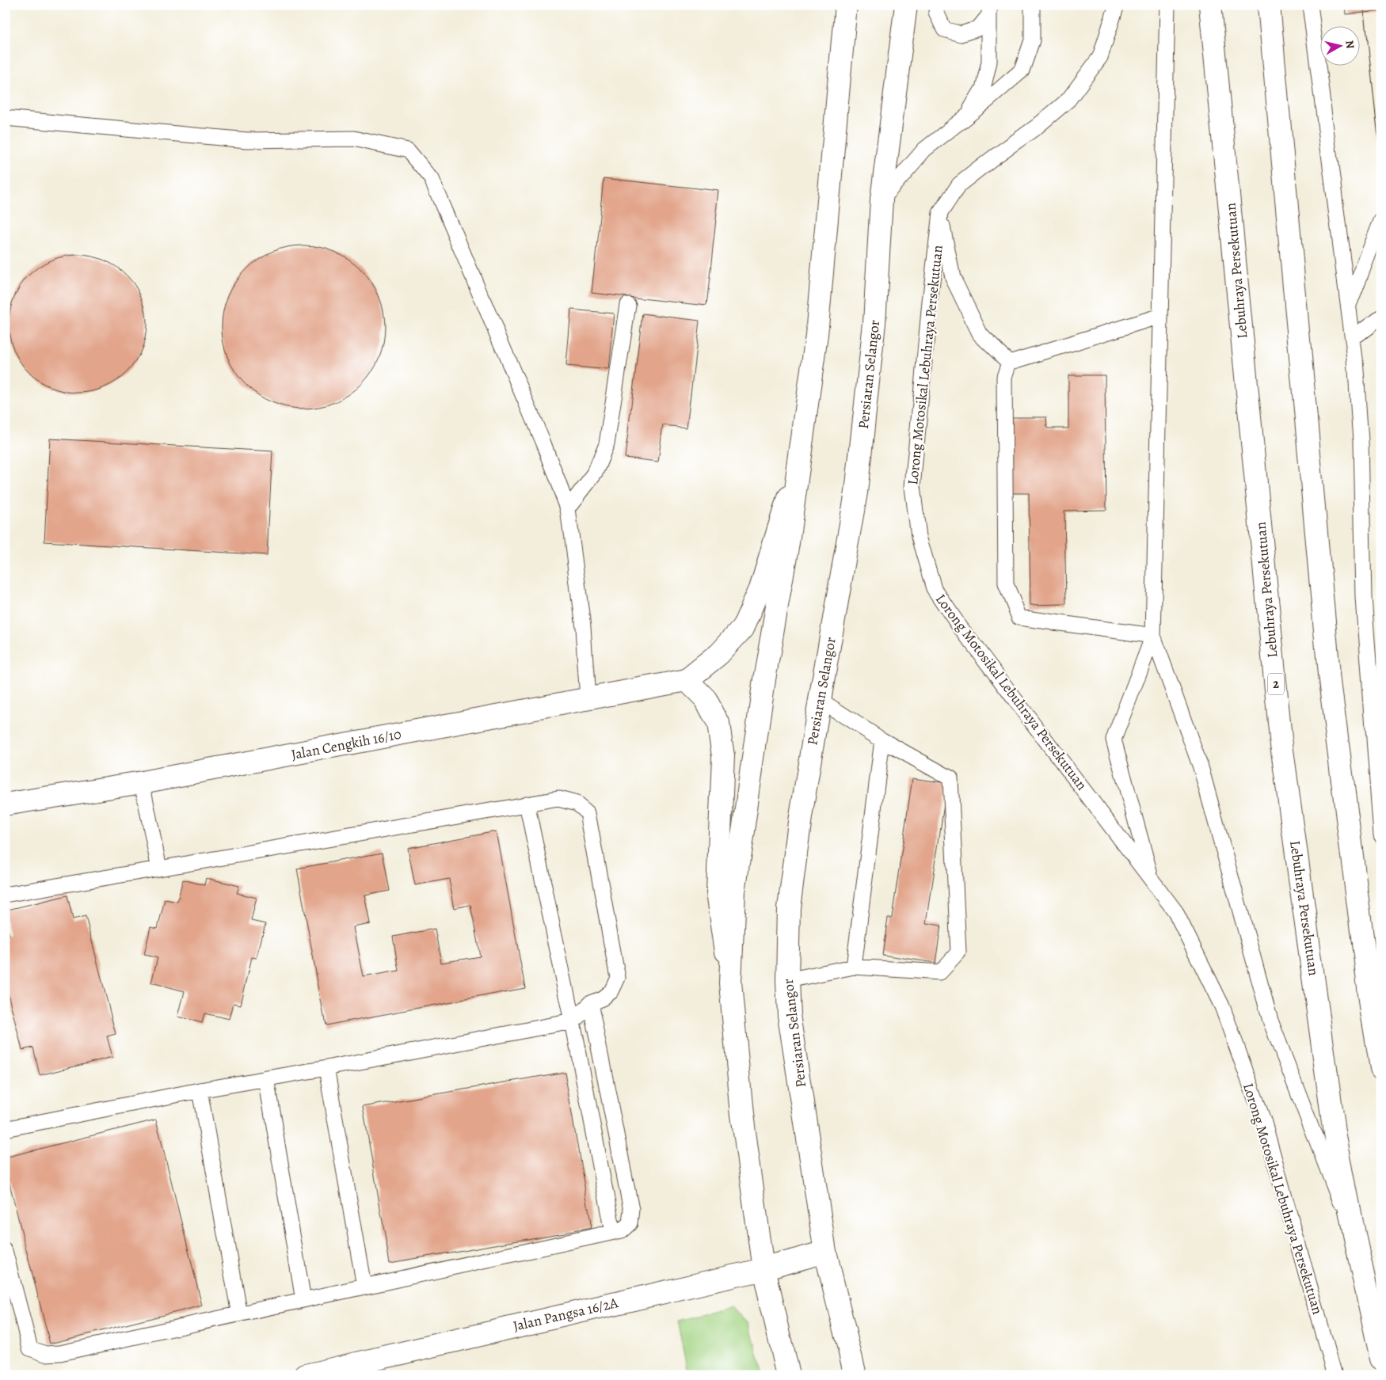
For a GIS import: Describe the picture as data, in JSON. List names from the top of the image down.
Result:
{
  "streets": {
    "main road": [
      "Lebuhraya Persekutuan",
      "Persiaran Selangor",
      "2",
      "Jalan Cengkih 16/10",
      "Jalan Pangsa 16/2A"
    ],
    "lane": ["Lorong Motosikal Lebuhraya Persekutuan"]
  },
  "crossings": [
    ["Persiaran Selangor", "Jalan Pangsa 16/2A"]
  ],
  "north": "right"
}
